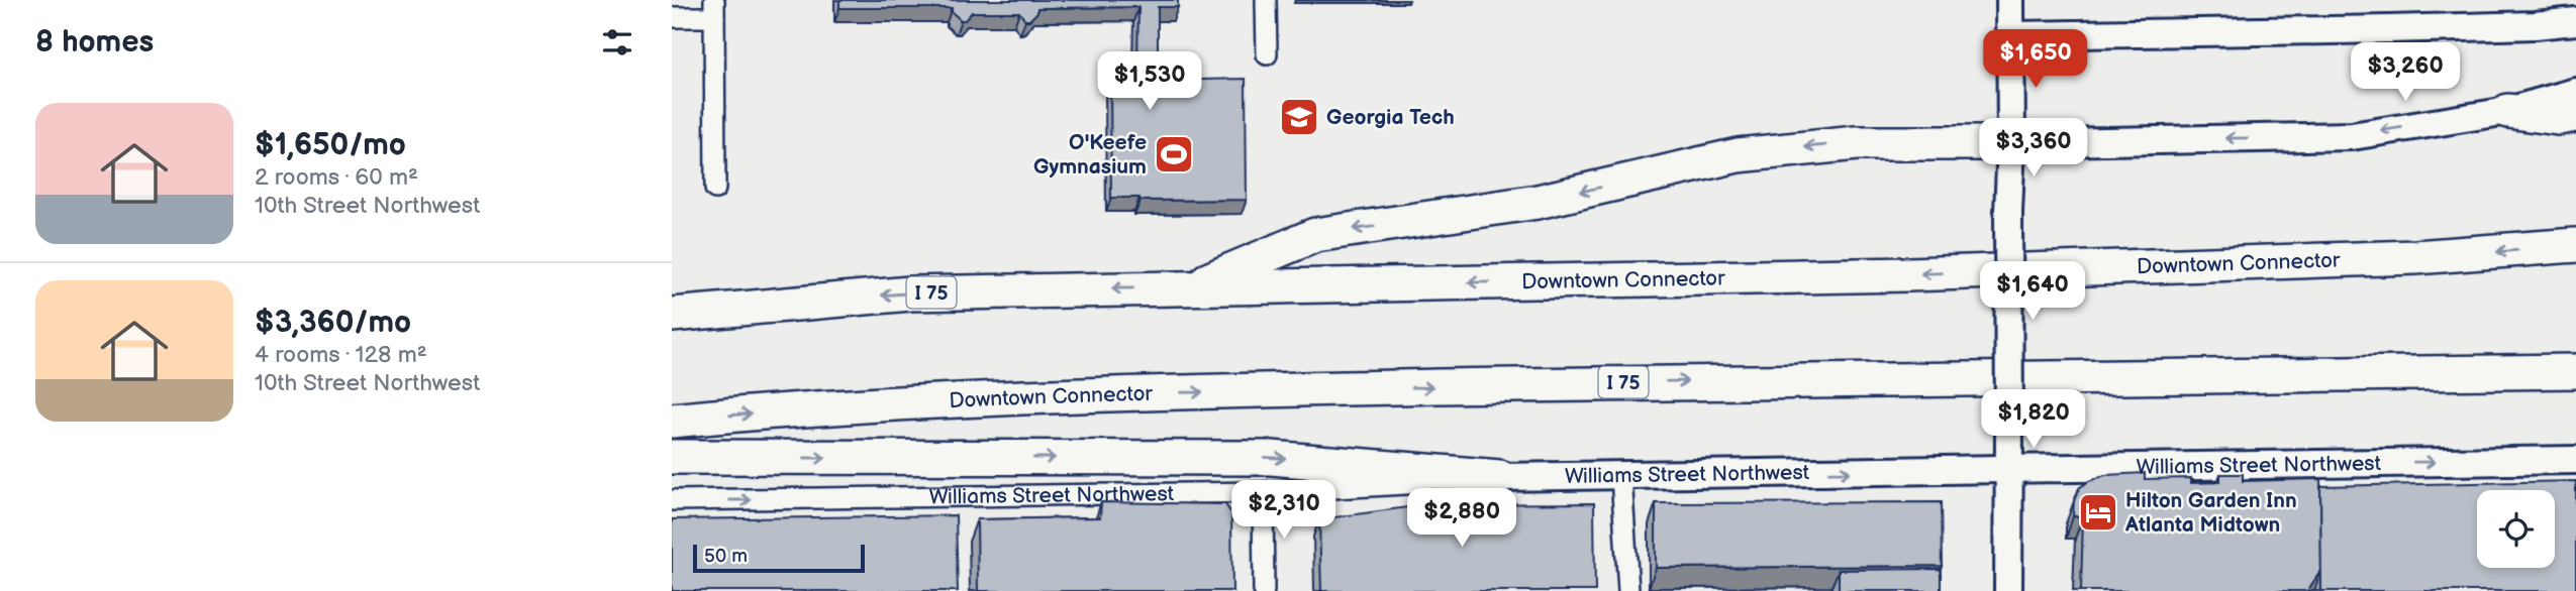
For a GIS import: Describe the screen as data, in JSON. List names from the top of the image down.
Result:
{
  "streets": {
    "highway": ["Downtown Connector", "I 75"],
    "street": ["Williams Street Northwest"]
  },
  "one_way": ["Williams Street Northwest"],
  "places": {
    "school or university": ["Georgia Tech"],
    "sports": ["O'Keefe Gymnasium"],
    "hotel": ["Hilton Garden Inn Atlanta Midtown"]
  },
  "scale_bar": "50 m",
  "page": {
    "heading": "8 homes",
    "price": [
      "$1,650",
      "$3,260",
      "$1,530",
      "$3,360",
      "$1,640",
      "$1,820",
      "$2,310",
      "$2,880"
    ],
    "list": [
      {
        "name": "$1,650/mo",
        "note": "2 rooms · 60 m² · 10th Street Northwest"
      },
      {
        "name": "$3,360/mo",
        "note": "4 rooms · 128 m² · 10th Street Northwest"
      }
    ],
    "scale": "50 m"
  }
}
